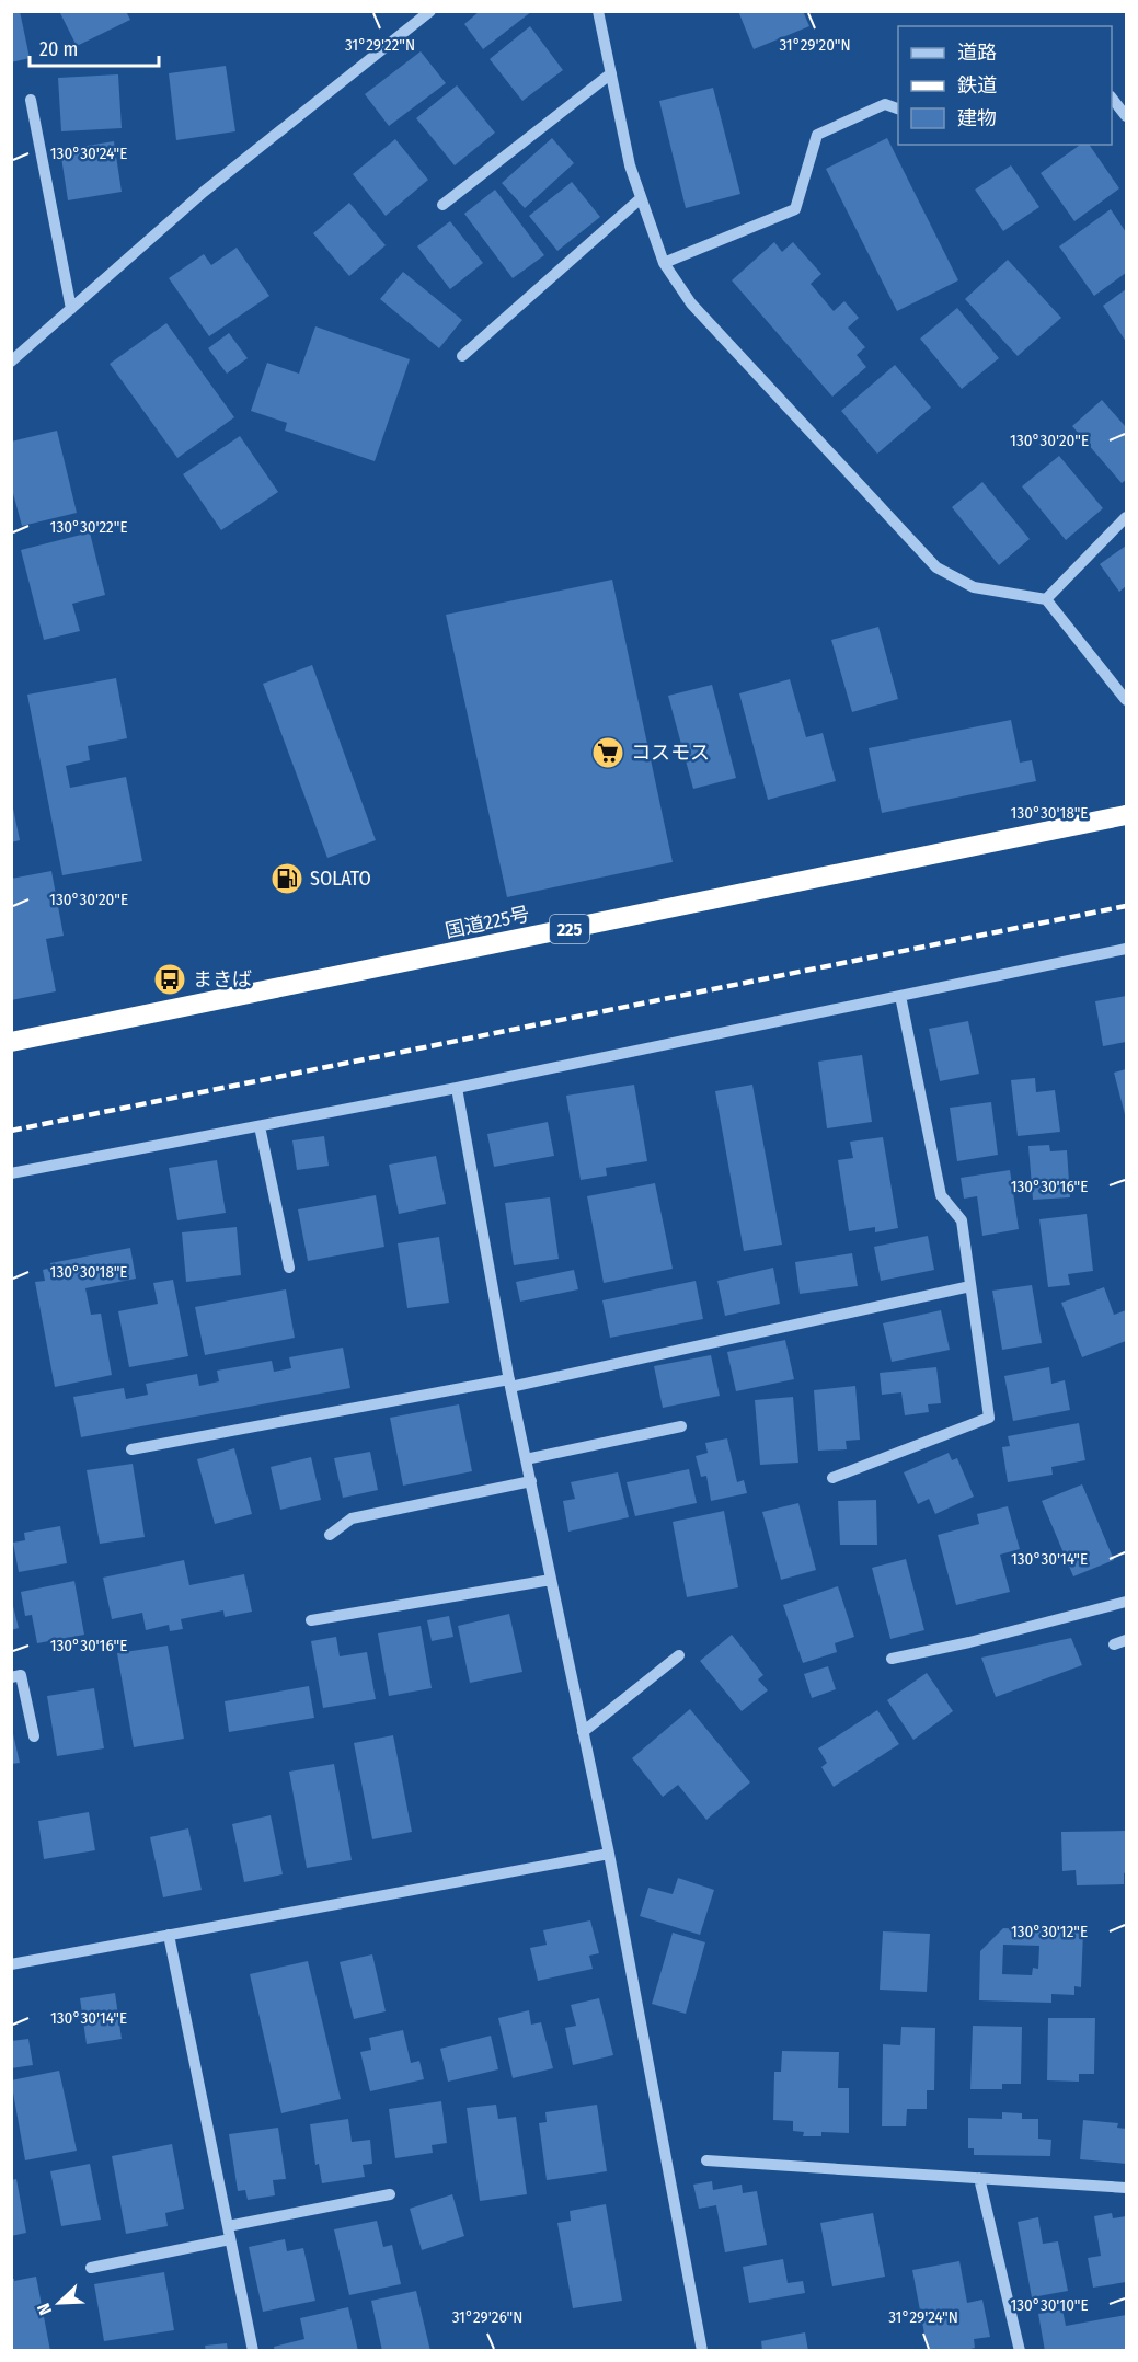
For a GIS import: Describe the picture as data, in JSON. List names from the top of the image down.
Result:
{
  "streets": {
    "highway": ["国道225号", "225"]
  },
  "places": {
    "supermarket": ["コスモス"],
    "fuel station": ["SOLATO"],
    "bus stop": ["まきば"]
  },
  "legend": ["道路", "鉄道", "建物"],
  "scale_bar": "20 m",
  "north": "bottom left",
  "coordinates": [
    "31°29'22\"N",
    "31°29'20\"N",
    "130°30'24\"E",
    "130°30'20\"E",
    "130°30'22\"E",
    "130°30'18\"E",
    "130°30'16\"E",
    "130°30'14\"E",
    "130°30'12\"E",
    "130°30'10\"E",
    "31°29'26\"N",
    "31°29'24\"N"
  ]
}
